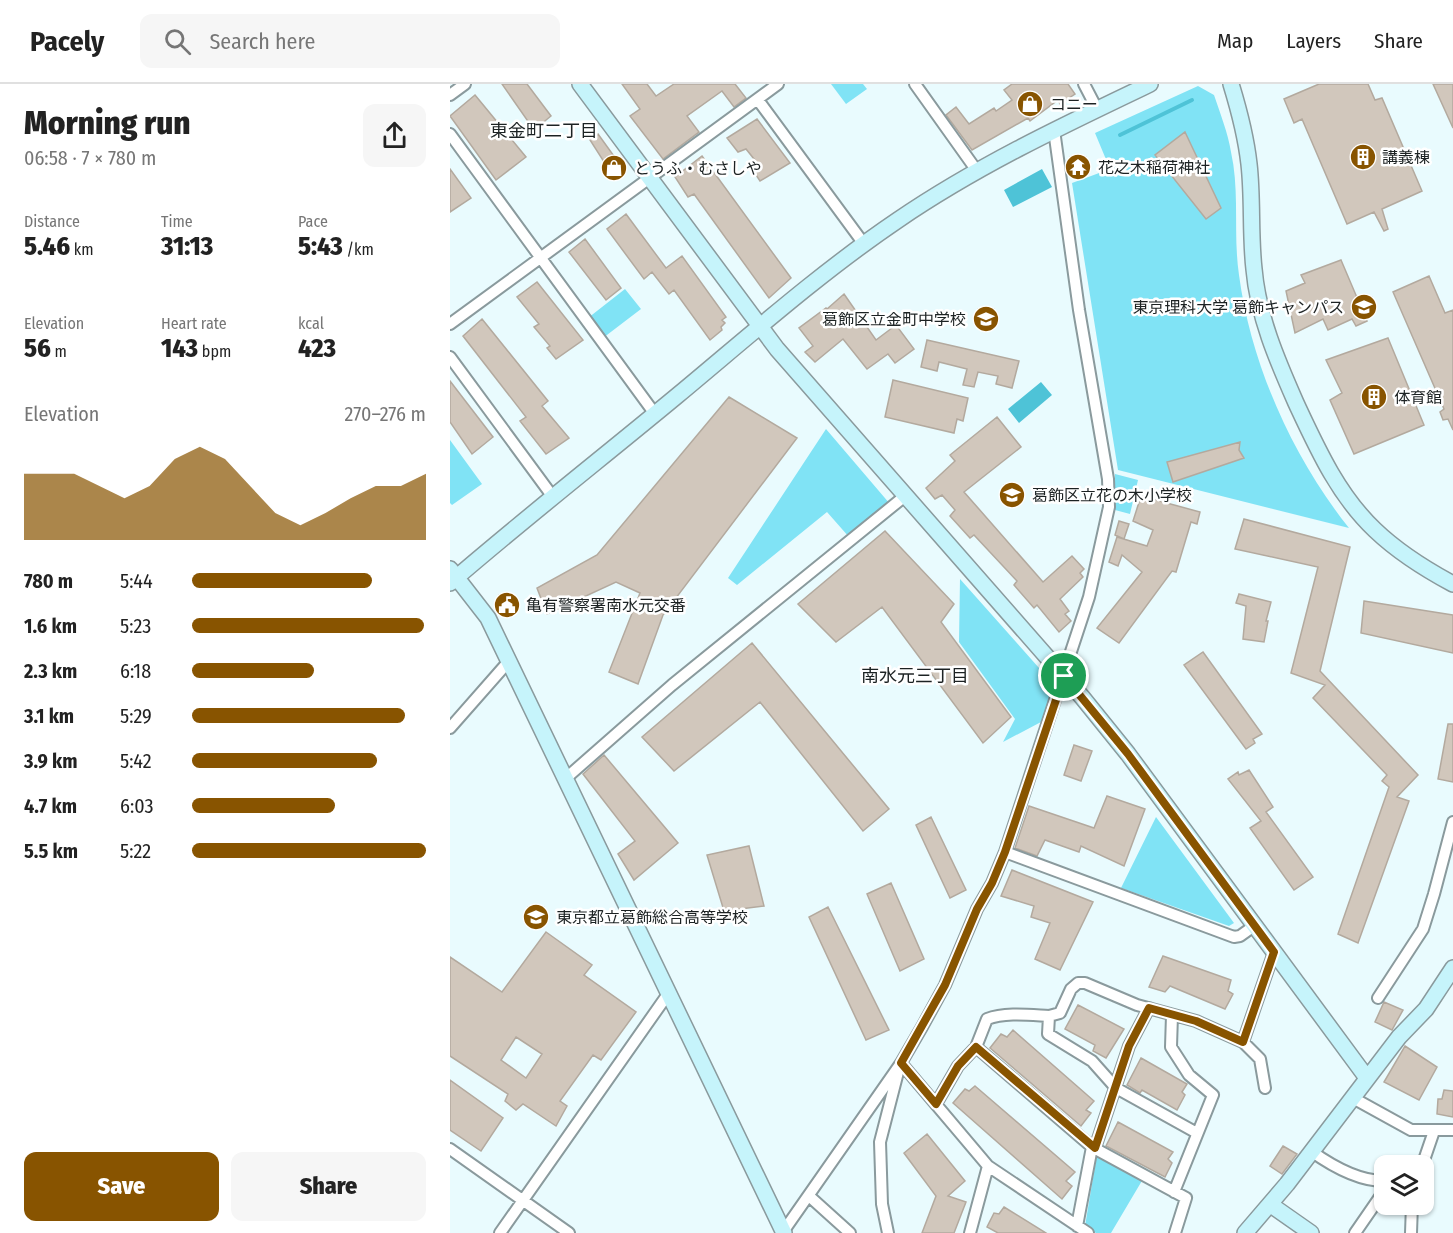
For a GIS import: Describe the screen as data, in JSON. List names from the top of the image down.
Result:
{
  "districts": ["東金町二丁目", "南水元三丁目"],
  "places": {
    "shop": ["コニー", "とうふ・むさしや"],
    "building": ["講義棟", "体育館"],
    "temple": ["花之木稲荷神社"],
    "school or university": [
      "東京理科大学 葛飾キャンパス",
      "葛飾区立金町中学校",
      "葛飾区立花の木小学校",
      "東京都立葛飾総合高等学校"
    ],
    "public building": ["亀有警察署南水元交番"]
  },
  "page": {
    "header": "Pacely",
    "search": "Search here",
    "nav": ["Map", "Layers", "Share"],
    "heading": ["Morning run", "06:58 · 7 × 780 m"],
    "stats": [
      ["Distance", "5.46 km"],
      ["Time", "31:13"],
      ["Pace", "5:43 /km"],
      ["Elevation", "56 m"],
      ["Heart rate", "143 bpm"],
      ["kcal", "423"]
    ],
    "chart": ["Elevation", "270–276 m"],
    "list": [
      {
        "name": "780 m",
        "note": "5:44"
      },
      {
        "name": "1.6 km",
        "note": "5:23"
      },
      {
        "name": "2.3 km",
        "note": "6:18"
      },
      {
        "name": "3.1 km",
        "note": "5:29"
      },
      {
        "name": "3.9 km",
        "note": "5:42"
      },
      {
        "name": "4.7 km",
        "note": "6:03"
      },
      {
        "name": "5.5 km",
        "note": "5:22"
      }
    ],
    "buttons": ["Save", "Share"]
  }
}
